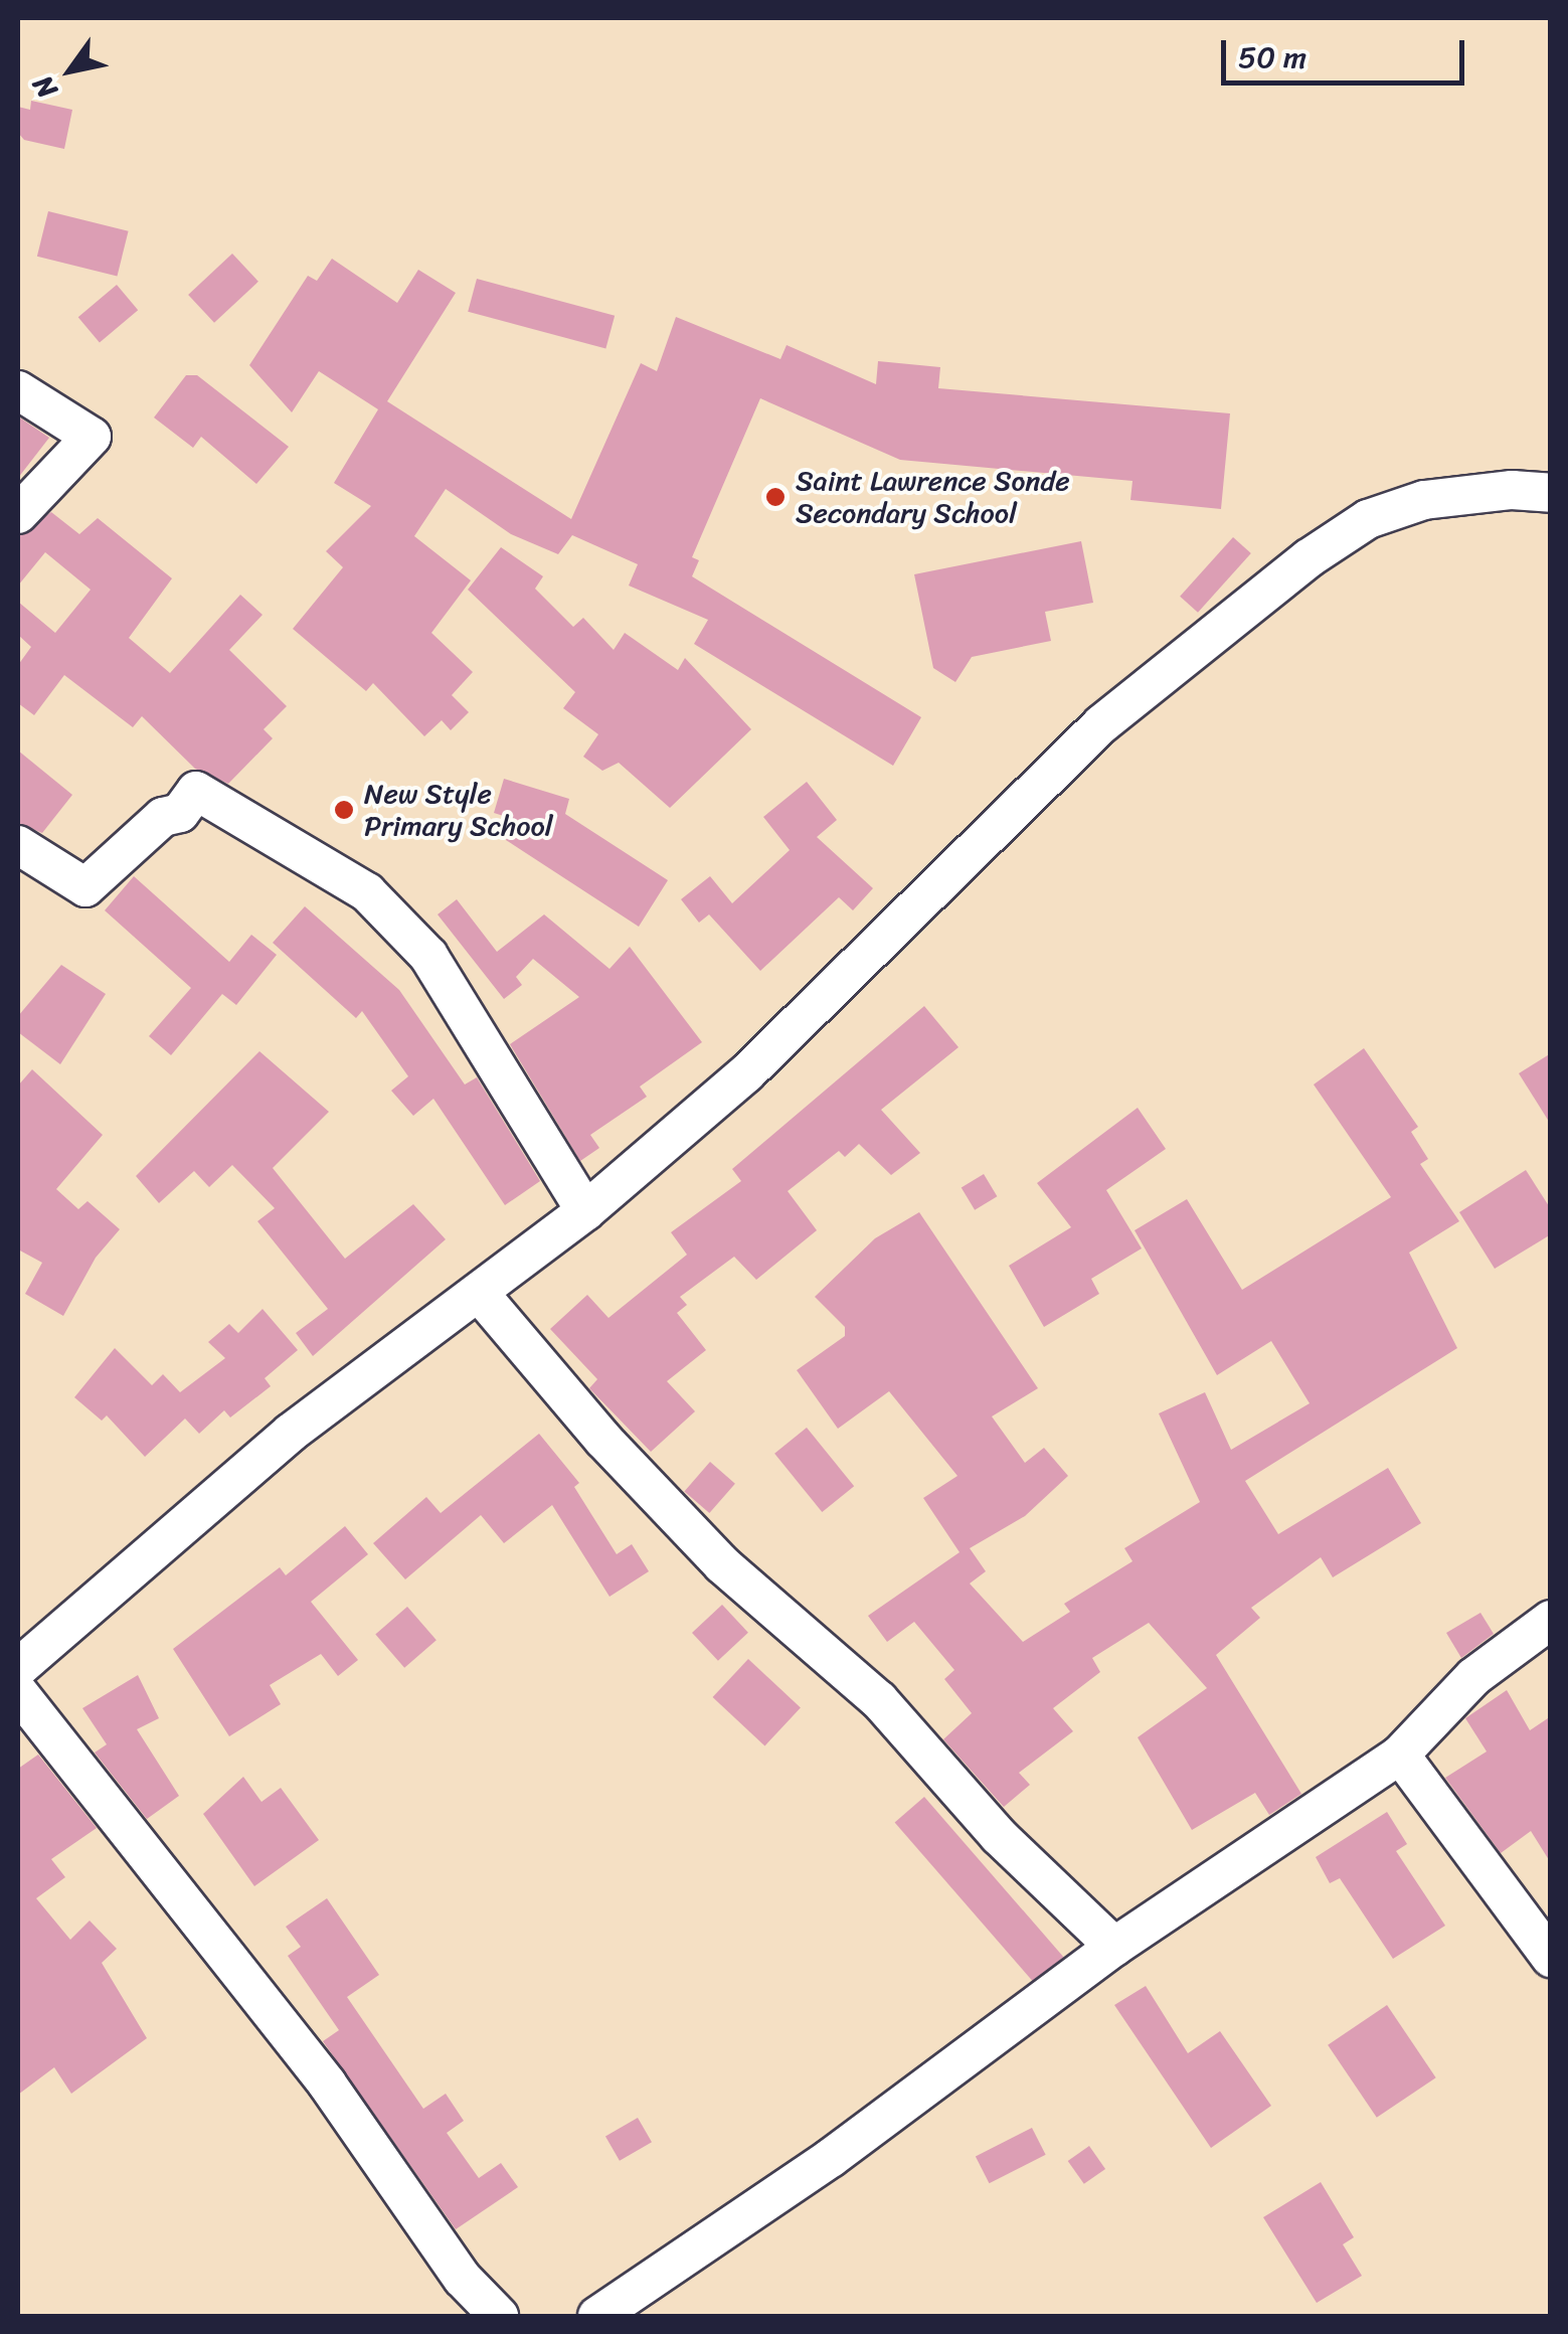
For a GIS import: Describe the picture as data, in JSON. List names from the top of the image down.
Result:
{
  "places": ["Saint Lawrence Sonde Secondary School", "New Style Primary School"],
  "scale_bar": "50 m",
  "north": "bottom left"
}
